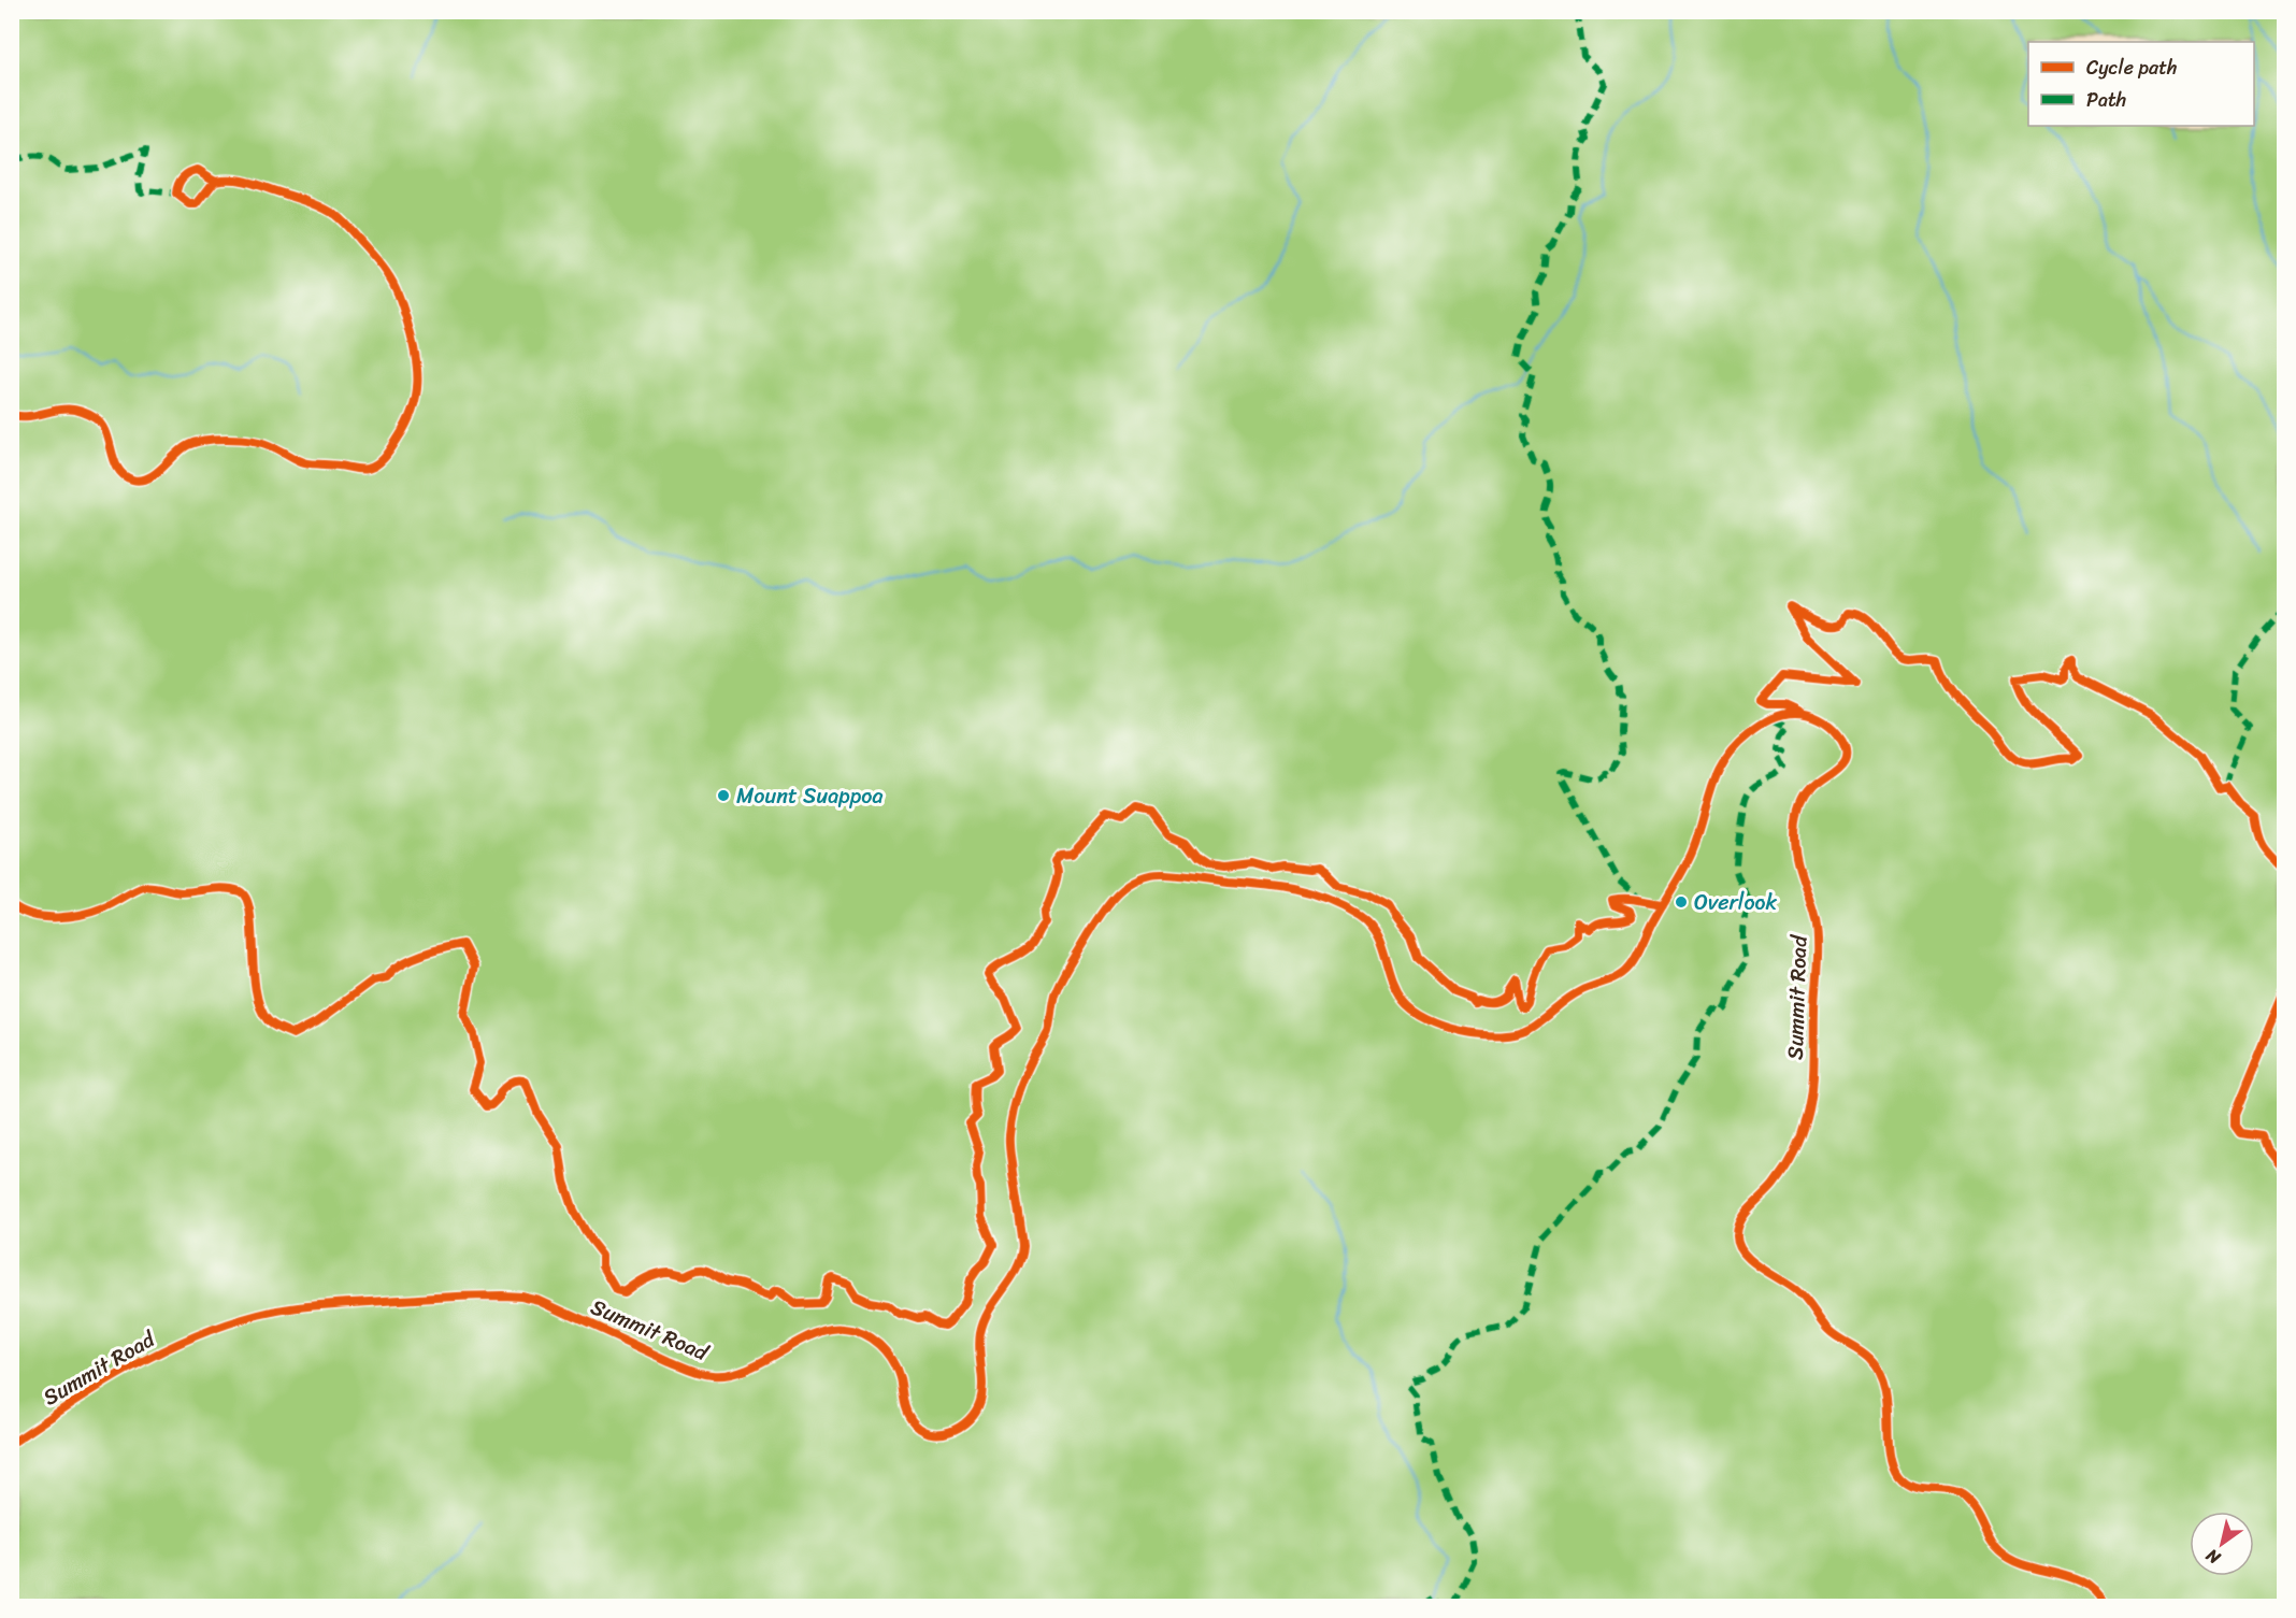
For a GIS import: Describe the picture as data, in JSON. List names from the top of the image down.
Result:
{
  "streets": {
    "street": ["Summit Road"]
  },
  "places": ["Mount Suappoa", "Overlook"],
  "legend": ["Cycle path", "Path"],
  "north": "bottom left"
}
